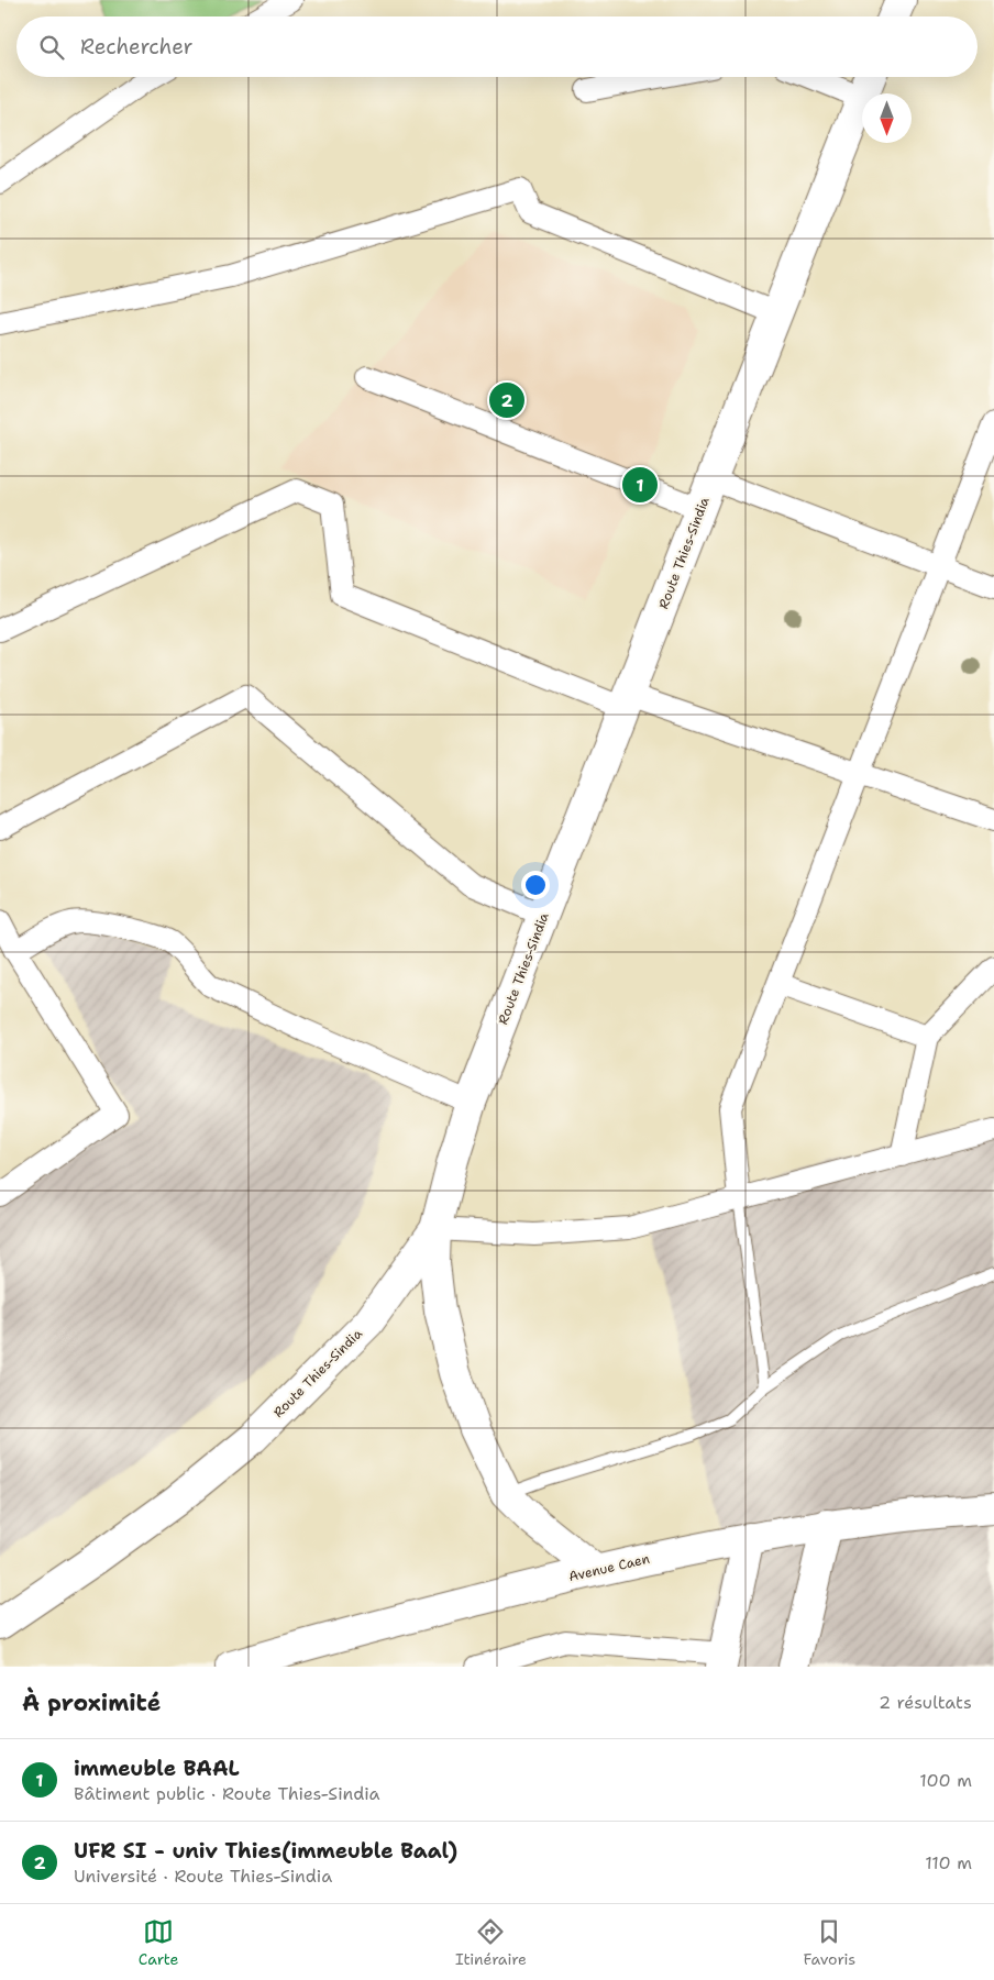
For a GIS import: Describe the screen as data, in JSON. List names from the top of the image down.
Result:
{
  "streets": {
    "main road": ["Route Thies-Sindia", "Avenue Caen"]
  },
  "north": "bottom",
  "page": {
    "search": "Rechercher",
    "pins": ["2", "1"],
    "heading": ["À proximité", "2 résultats"],
    "list": [
      {
        "mark": "1",
        "name": "immeuble BAAL",
        "note": "Bâtiment public · Route Thies-Sindia",
        "value": "100 m"
      },
      {
        "mark": "2",
        "name": "UFR SI - univ Thies(immeuble Baal)",
        "note": "Université · Route Thies-Sindia",
        "value": "110 m"
      }
    ],
    "nav": ["Carte", "Itinéraire", "Favoris"]
  }
}
